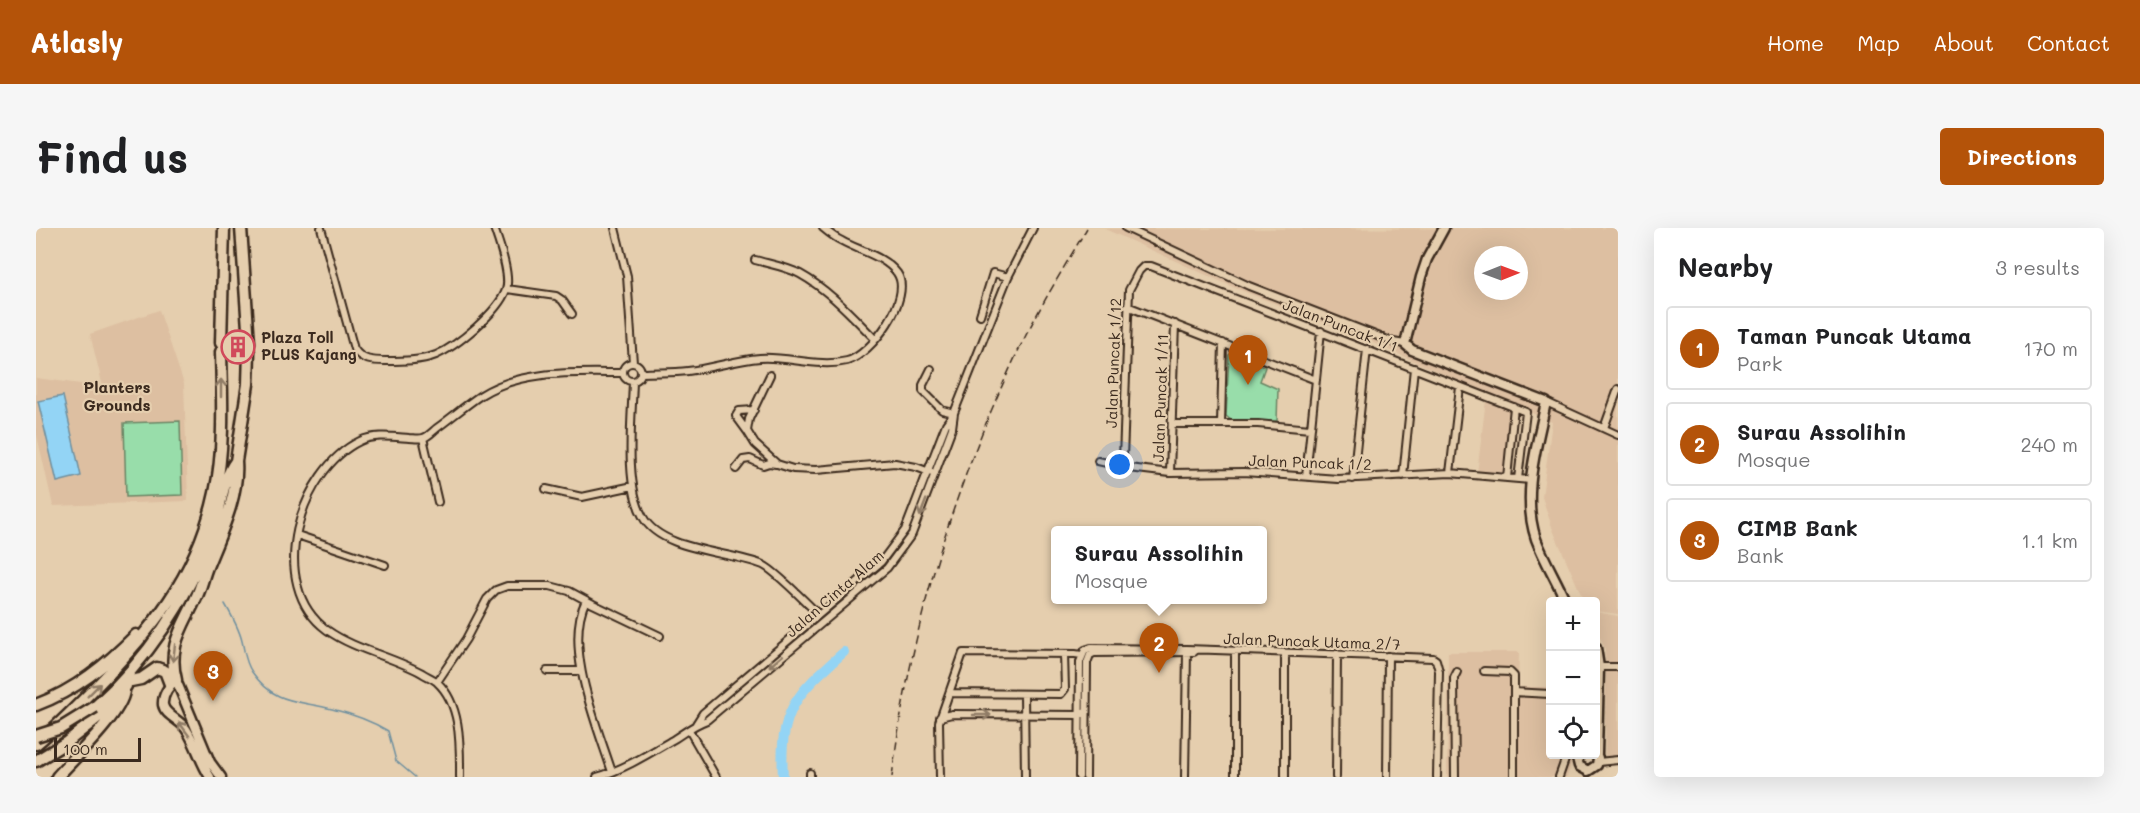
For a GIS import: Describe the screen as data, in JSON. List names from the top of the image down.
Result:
{
  "streets": {
    "street": [
      "Jalan Puncak 1/1",
      "Jalan Puncak 1/12",
      "Jalan Puncak 1/11",
      "Jalan Puncak 1/2",
      "Jalan Cinta Alam",
      "Jalan Puncak Utama 2/7"
    ]
  },
  "crossings": [
    ["Jalan Puncak 1/1", "Jalan Puncak 1/12"],
    ["Jalan Puncak 1/1", "Jalan Puncak 1/2"],
    ["Jalan Puncak 1/12", "Jalan Puncak 1/2"],
    ["Jalan Puncak 1/11", "Jalan Puncak 1/2"]
  ],
  "districts": ["Planters Grounds"],
  "places": {
    "building": ["Plaza Toll PLUS Kajang"]
  },
  "scale_bar": "100 m",
  "north": "right",
  "page": {
    "header": "Atlasly",
    "nav": [
      "Home",
      "Map",
      "About",
      "Contact"
    ],
    "buttons": "Directions",
    "title": "Find us",
    "heading": ["Nearby", "3 results"],
    "list": [
      {
        "mark": "1",
        "name": "Taman Puncak Utama",
        "note": "Park",
        "value": "170 m"
      },
      {
        "mark": "2",
        "name": "Surau Assolihin",
        "note": "Mosque",
        "value": "240 m"
      },
      {
        "mark": "3",
        "name": "CIMB Bank",
        "note": "Bank",
        "value": "1.1 km"
      }
    ],
    "pins": ["1", "2", "3"],
    "popup": ["Surau Assolihin", "Mosque"],
    "map_buttons": ["+", "−"],
    "scale": "100 m"
  }
}
